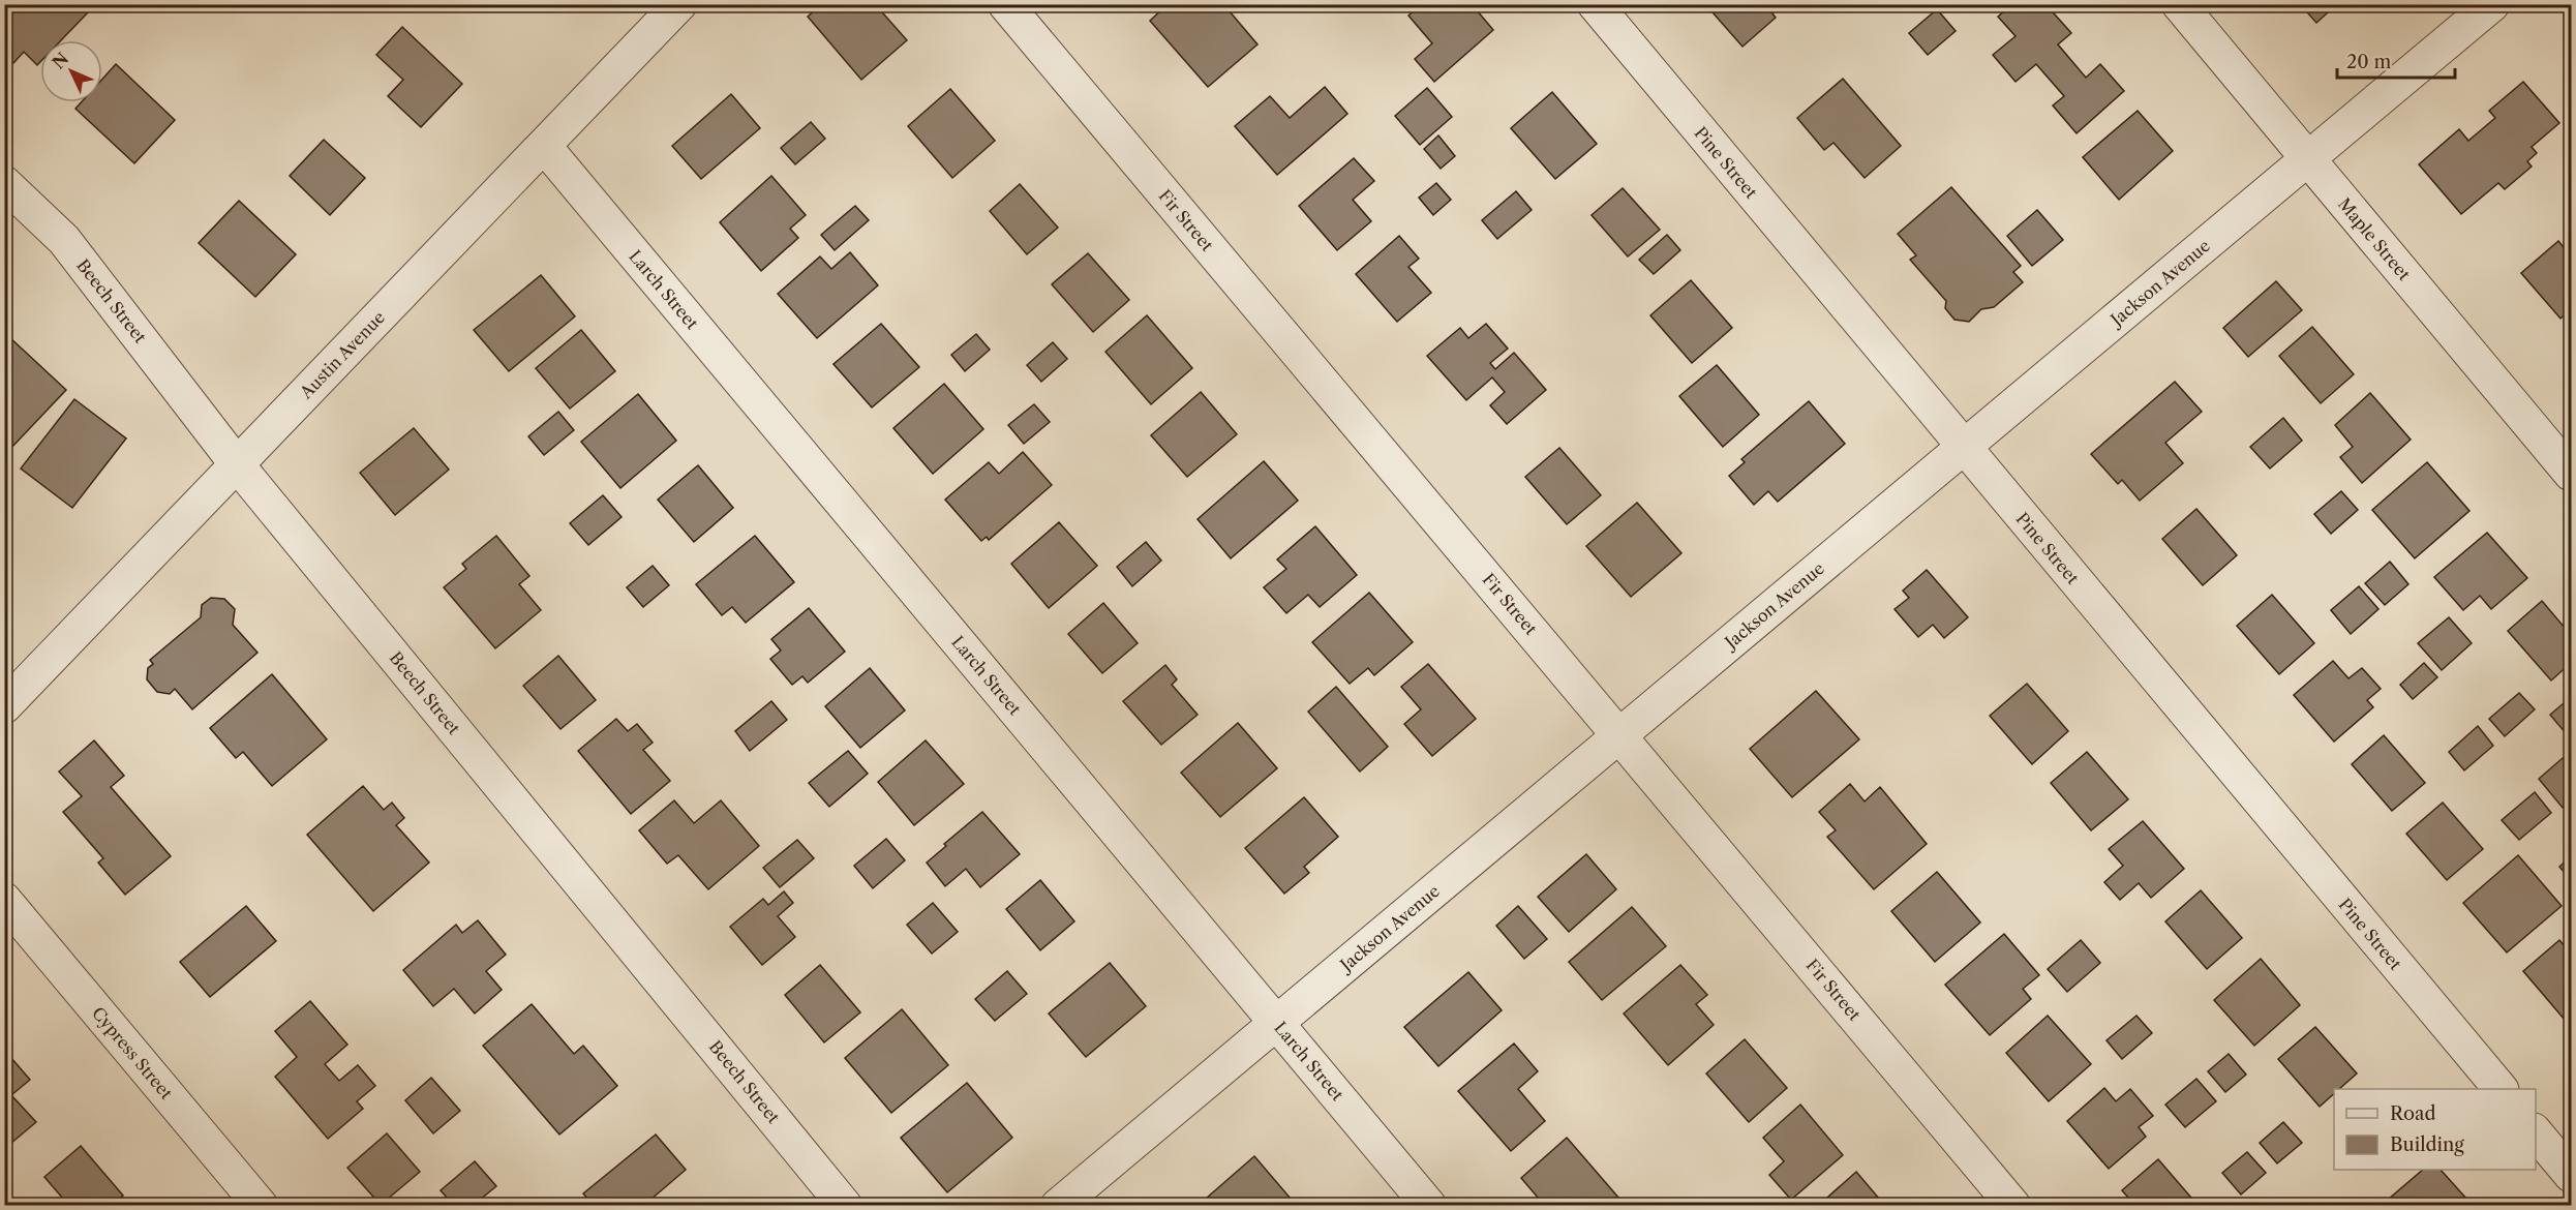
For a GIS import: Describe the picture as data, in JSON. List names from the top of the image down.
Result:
{
  "streets": {
    "street": [
      "Pine Street",
      "Fir Street",
      "Maple Street",
      "Jackson Avenue",
      "Larch Street",
      "Beech Street",
      "Austin Avenue",
      "Cypress Street"
    ]
  },
  "crossings": [
    ["Pine Street", "Jackson Avenue"],
    ["Fir Street", "Jackson Avenue"],
    ["Maple Street", "Jackson Avenue"],
    ["Jackson Avenue", "Larch Street"],
    ["Larch Street", "Austin Avenue"],
    ["Beech Street", "Austin Avenue"]
  ],
  "legend": ["Road", "Building"],
  "scale_bar": "20 m",
  "north": "top left"
}
